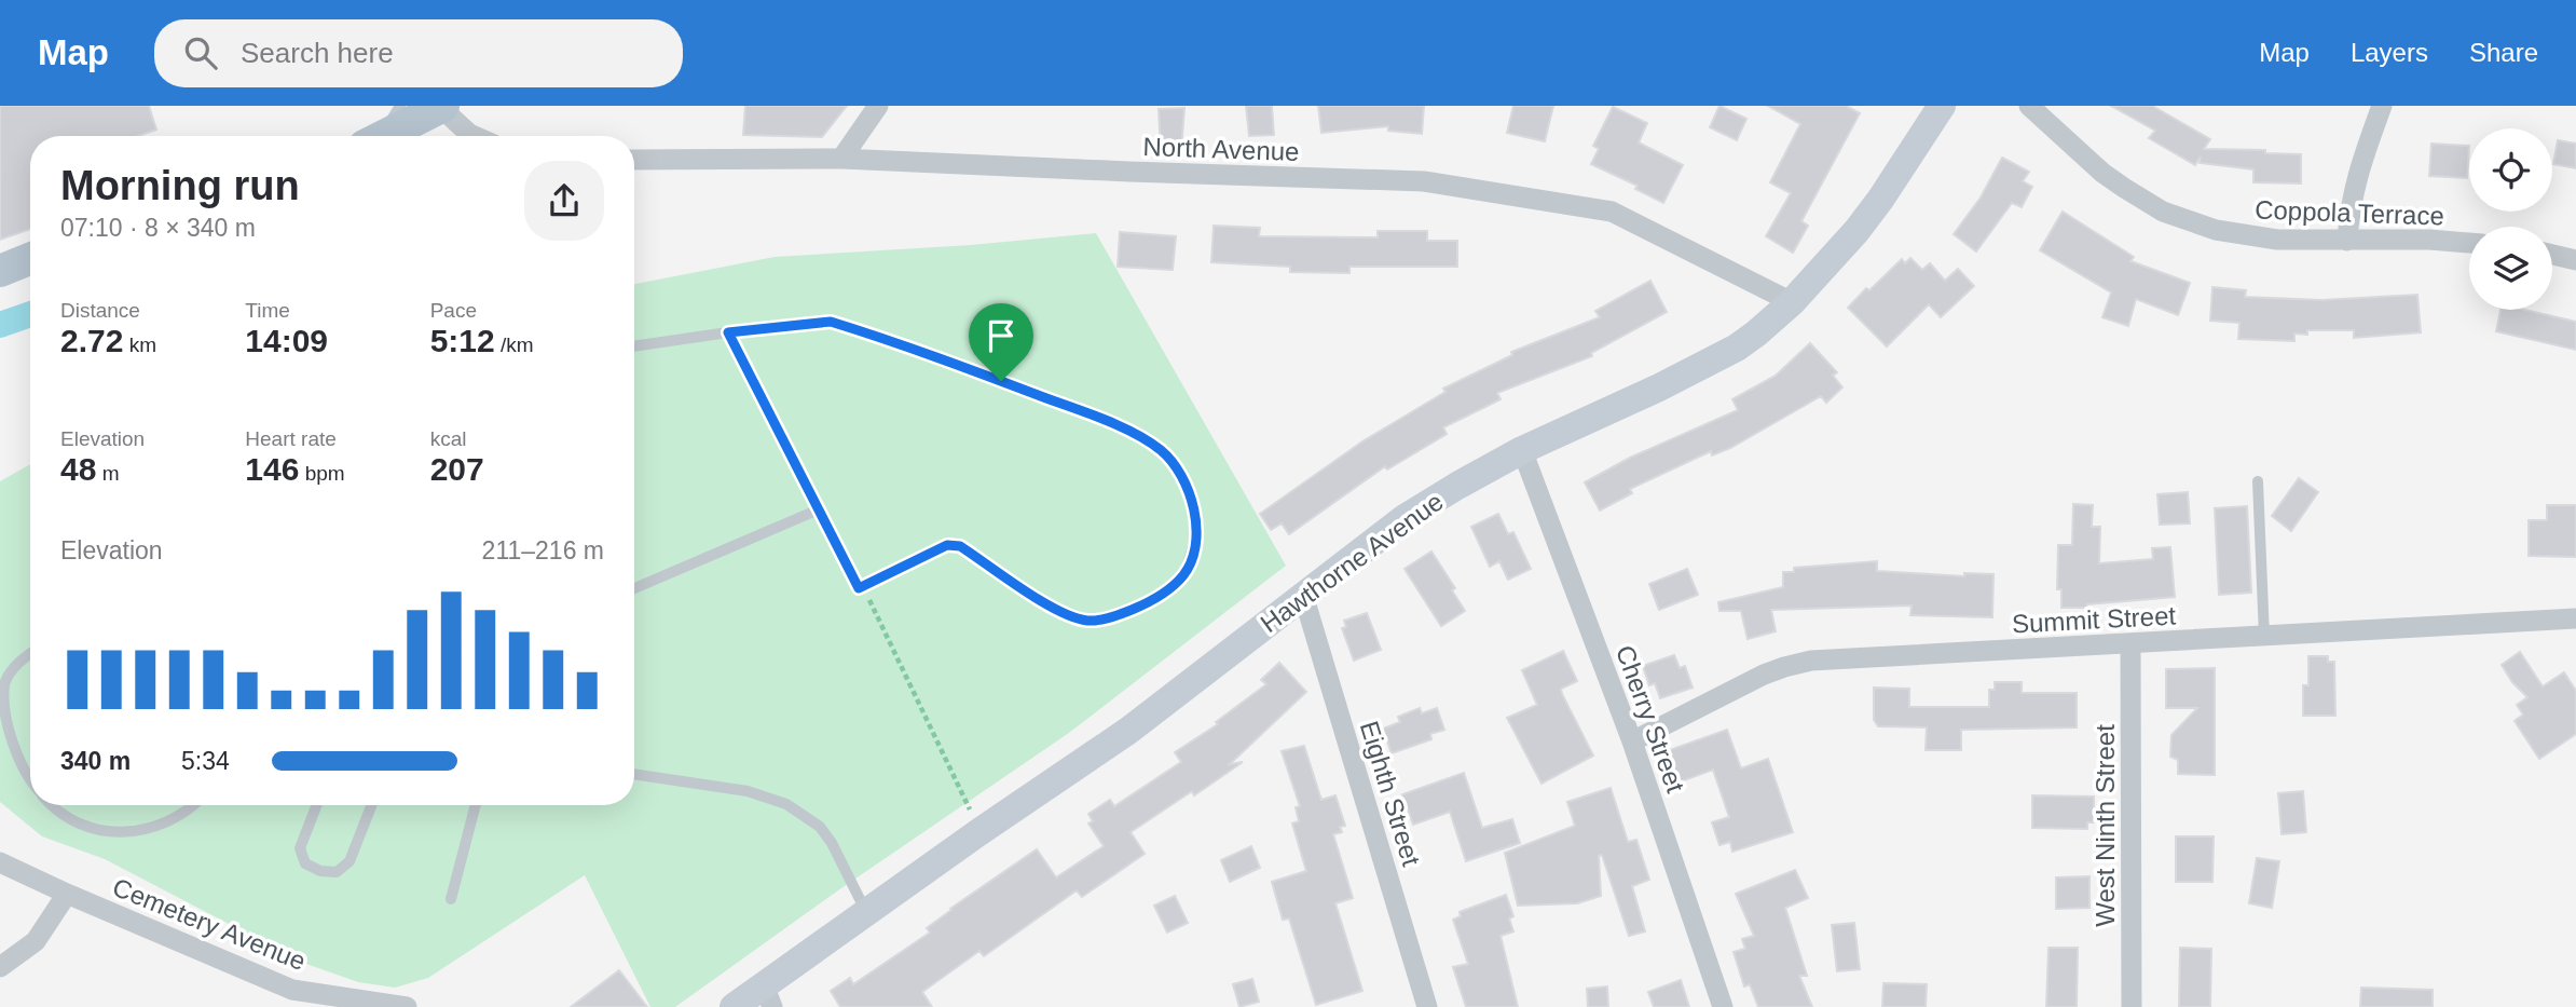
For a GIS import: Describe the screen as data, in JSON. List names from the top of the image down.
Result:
{
  "streets": {
    "street": [
      "North Avenue",
      "Coppola Terrace",
      "Hawthorne Avenue",
      "Summit Street",
      "Cherry Street",
      "Eighth Street",
      "West Ninth Street",
      "Cemetery Avenue"
    ]
  },
  "crossings": [
    ["North Avenue", "Hawthorne Avenue"],
    ["Hawthorne Avenue", "Cherry Street"],
    ["Hawthorne Avenue", "Eighth Street"],
    ["Summit Street", "Cherry Street"],
    ["Summit Street", "West Ninth Street"]
  ],
  "page": {
    "header": "Map",
    "search": "Search here",
    "nav": ["Map", "Layers", "Share"],
    "heading": ["Morning run", "07:10 · 8 × 340 m"],
    "stats": [
      ["Distance", "2.72 km"],
      ["Time", "14:09"],
      ["Pace", "5:12 /km"],
      ["Elevation", "48 m"],
      ["Heart rate", "146 bpm"],
      ["kcal", "207"]
    ],
    "chart": ["Elevation", "211–216 m"],
    "list": [
      {
        "name": "340 m",
        "note": "5:34"
      }
    ]
  }
}
